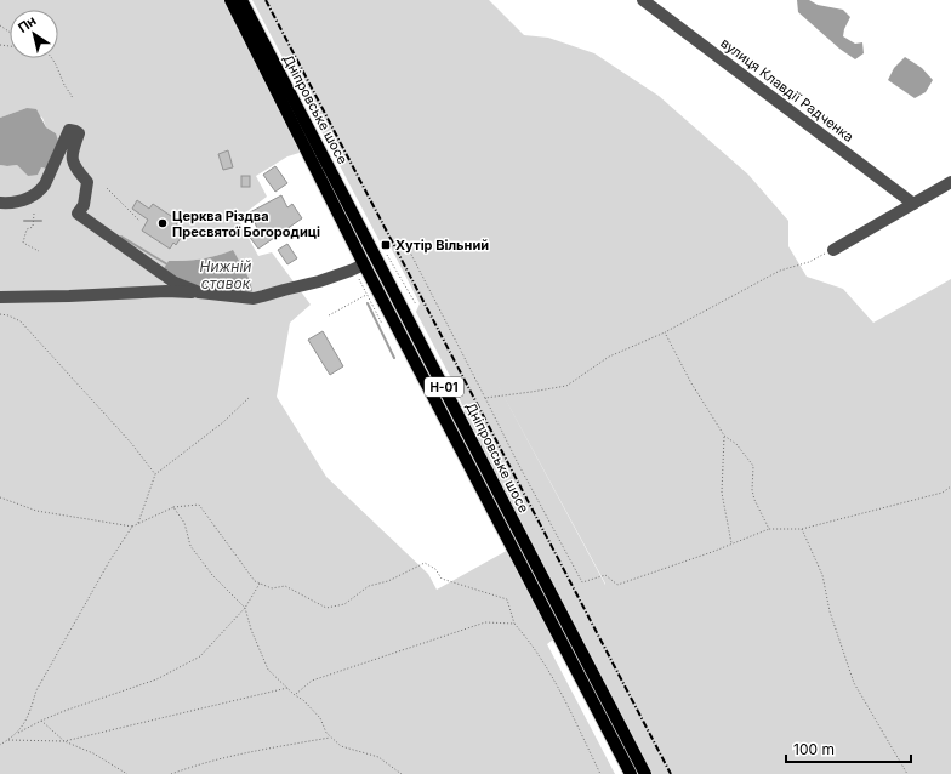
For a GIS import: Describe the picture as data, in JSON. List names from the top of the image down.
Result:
{
  "streets": {
    "main road": ["Дніпровське шосе", "Н-01"],
    "street": ["вулиця Клавдії Радченка"]
  },
  "water": ["Нижній ставок"],
  "places": {
    "other": ["Церква Різдва Пресвятої Богородиці"],
    "transit": ["Хутір Вільний"]
  },
  "scale_bar": "100 m",
  "north": "top left"
}
